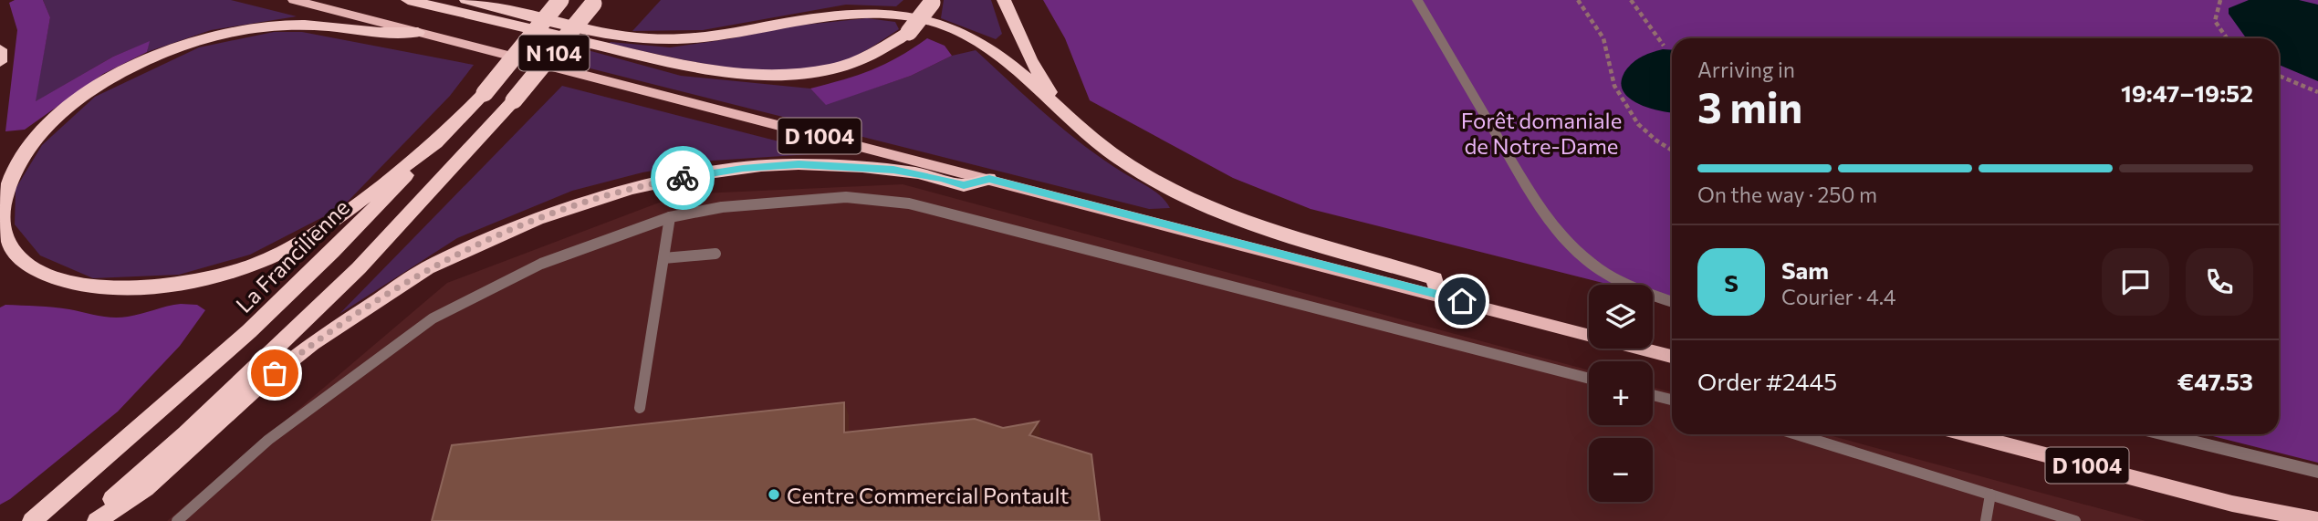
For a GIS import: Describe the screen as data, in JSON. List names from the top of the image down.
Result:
{
  "streets": {
    "highway": ["N 104", "La Francilienne"],
    "main road": ["D 1004"]
  },
  "parks": ["Forêt domaniale de Notre-Dame"],
  "places": ["Centre Commercial Pontault"],
  "page": {
    "heading": ["3 min", "Arriving in", "19:47–19:52"],
    "panel": [
      "Sam",
      "Courier · 4.4",
      "Order #2445",
      "€47.53"
    ],
    "bar": "On the way · 250 m",
    "round": "S",
    "map_buttons": ["+", "−"]
  }
}
